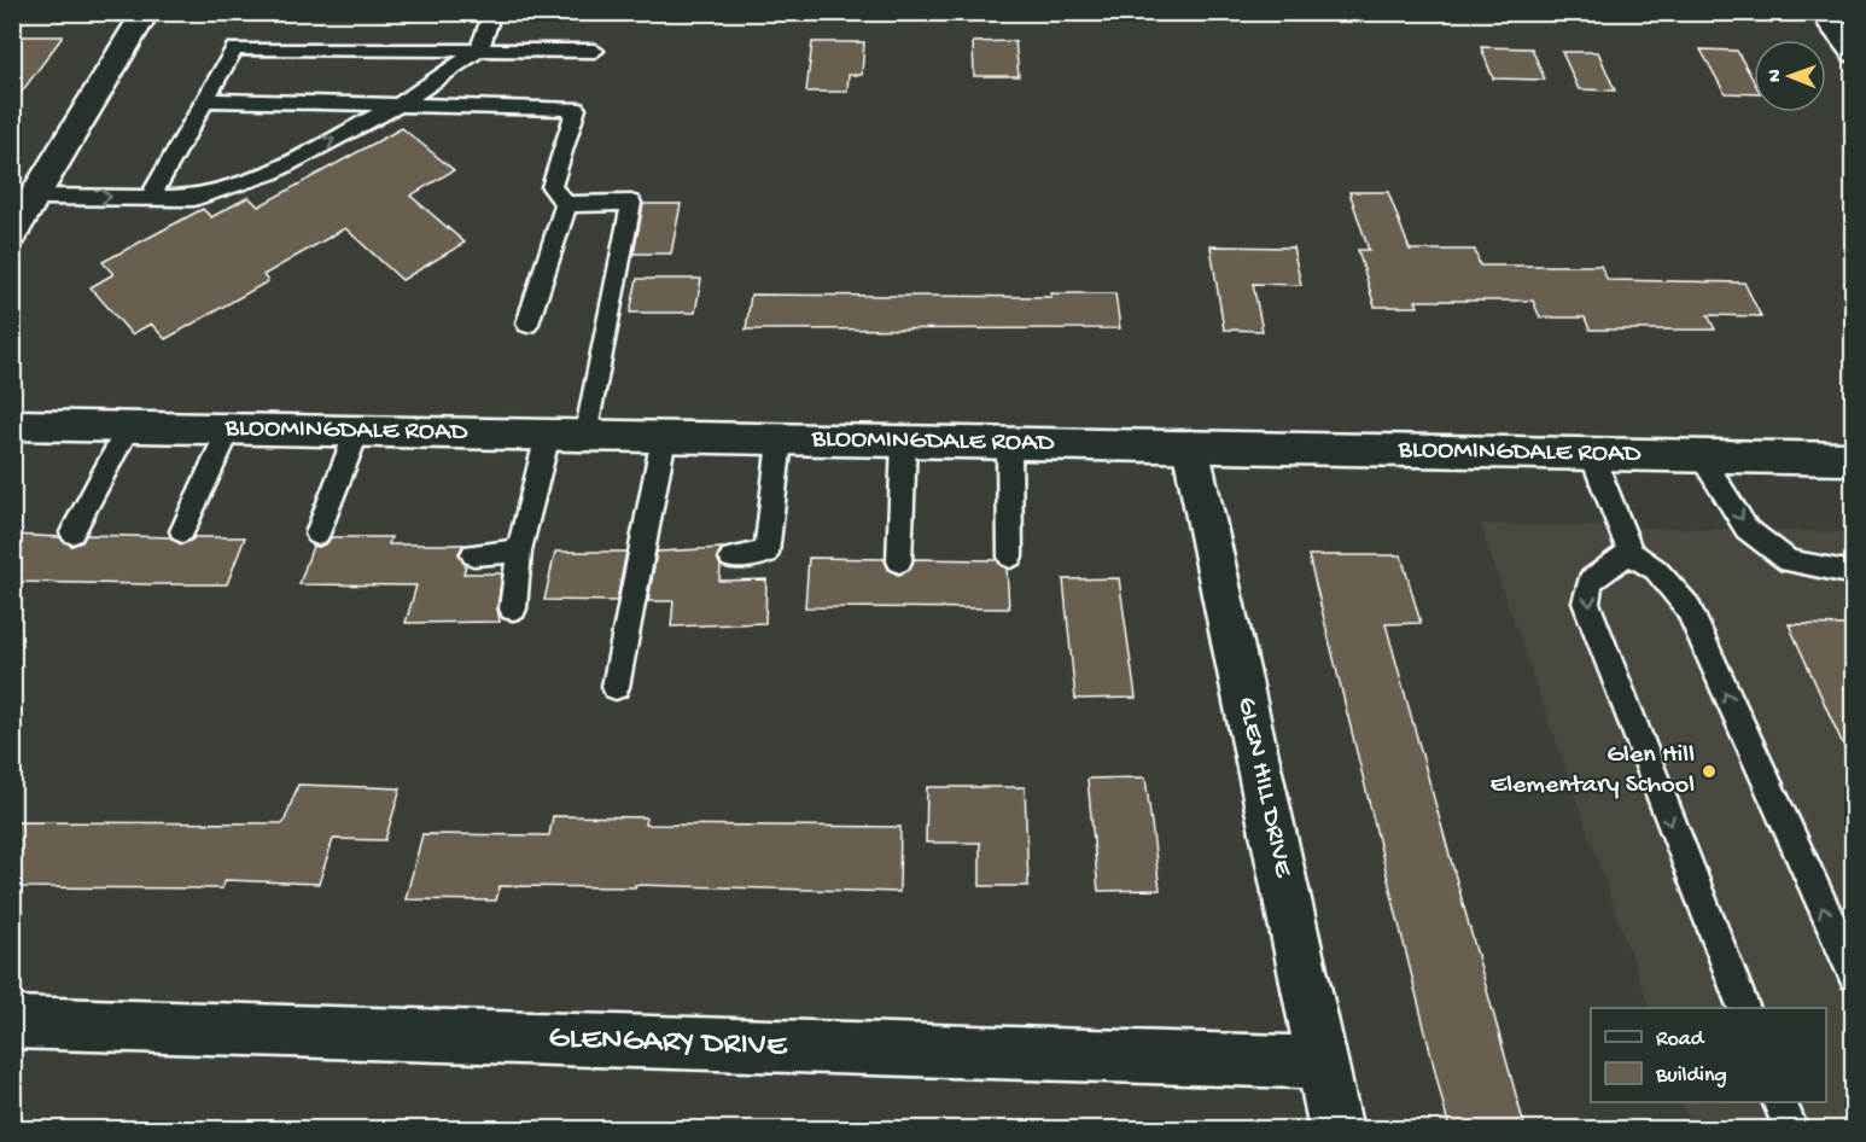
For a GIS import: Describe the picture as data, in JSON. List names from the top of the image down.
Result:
{
  "streets": {
    "street": ["BLOOMINGDALE ROAD", "GLEN HILL DRIVE", "GLENGARY DRIVE"]
  },
  "crossings": [
    ["BLOOMINGDALE ROAD", "GLEN HILL DRIVE"],
    ["GLEN HILL DRIVE", "GLENGARY DRIVE"]
  ],
  "places": ["Glen Hill Elementary School"],
  "legend": ["Road", "Building"],
  "north": "left"
}
